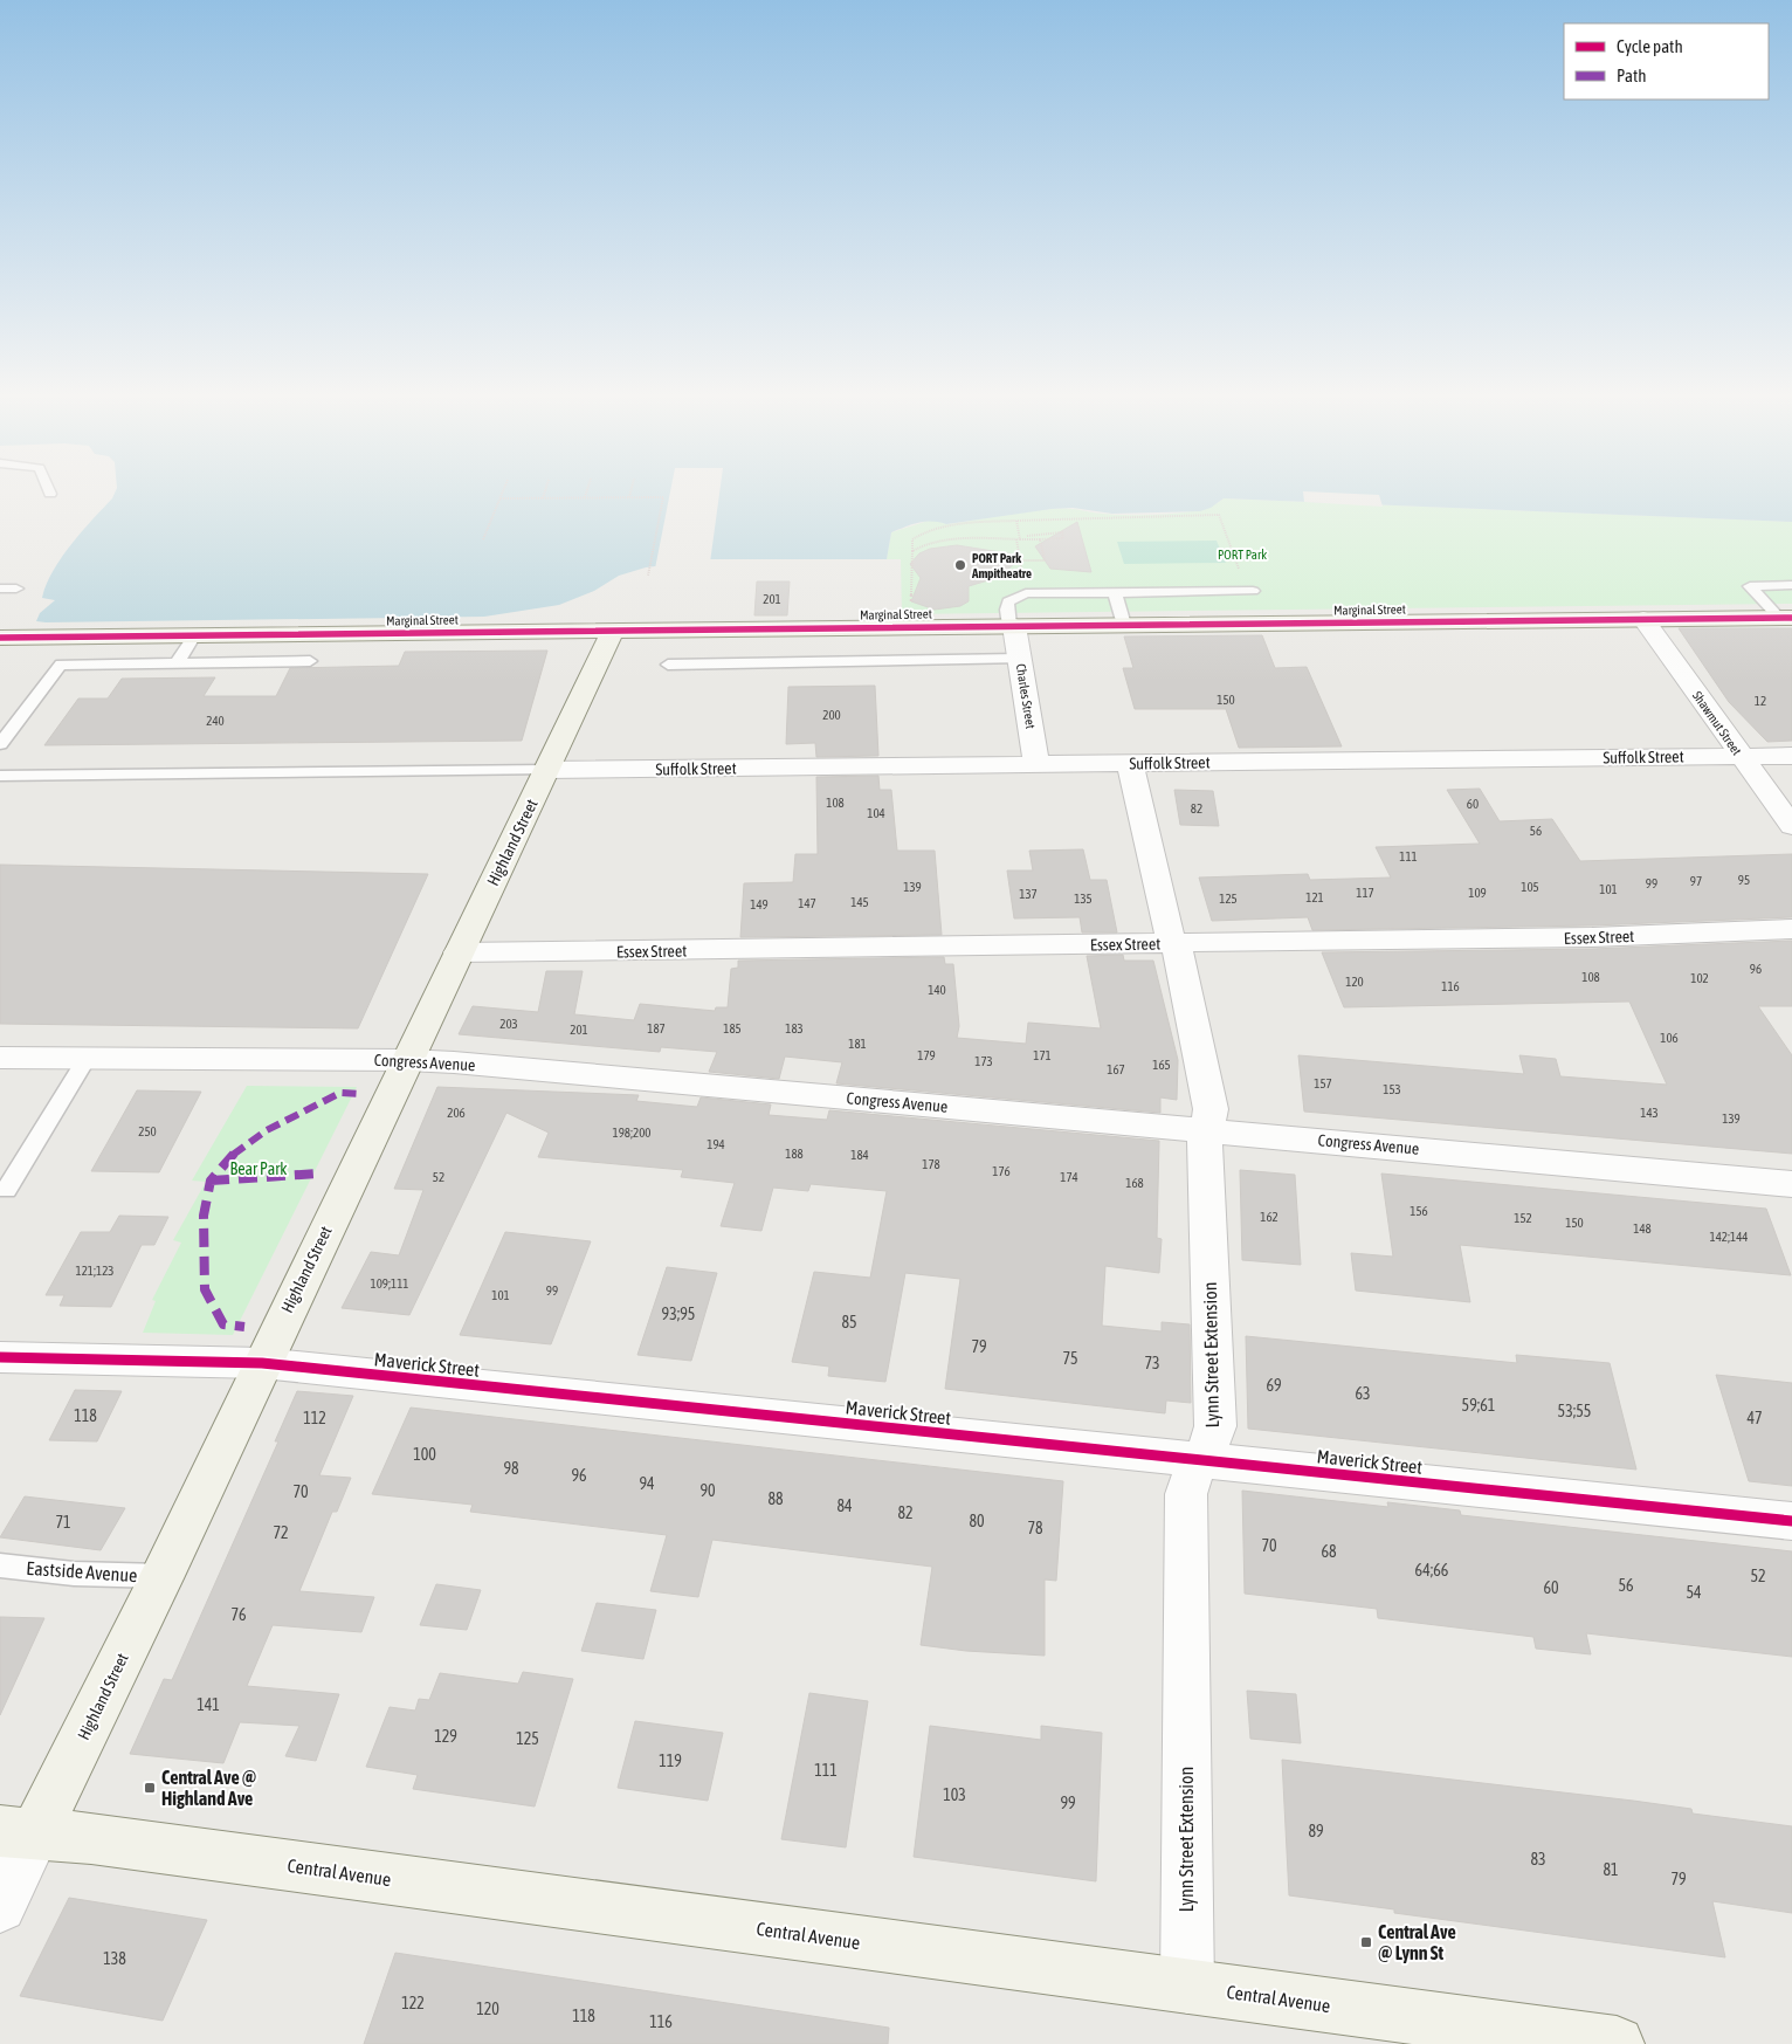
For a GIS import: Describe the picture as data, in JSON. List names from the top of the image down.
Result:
{
  "streets": {
    "street": [
      "Marginal Street",
      "Charles Street",
      "Shawmut Street",
      "Suffolk Street",
      "Highland Street",
      "Essex Street",
      "Congress Avenue",
      "Lynn Street Extension",
      "Maverick Street",
      "Central Avenue"
    ],
    "lane": ["Eastside Avenue"]
  },
  "crossings": [
    ["Marginal Street", "Charles Street"],
    ["Marginal Street", "Shawmut Street"],
    ["Marginal Street", "Highland Street"],
    ["Charles Street", "Suffolk Street"],
    ["Shawmut Street", "Suffolk Street"],
    ["Suffolk Street", "Highland Street"],
    ["Suffolk Street", "Lynn Street Extension"],
    ["Highland Street", "Essex Street"],
    ["Highland Street", "Congress Avenue"],
    ["Highland Street", "Maverick Street"],
    ["Highland Street", "Eastside Avenue"],
    ["Highland Street", "Central Avenue"],
    ["Essex Street", "Lynn Street Extension"],
    ["Congress Avenue", "Lynn Street Extension"],
    ["Lynn Street Extension", "Maverick Street"],
    ["Lynn Street Extension", "Central Avenue"]
  ],
  "parks": ["PORT Park", "Bear Park"],
  "places": {
    "other": ["PORT Park Ampitheatre"],
    "transit": ["Central Ave @ Highland Ave", "Central Ave @ Lynn St"]
  },
  "house_numbers": [
    "201",
    "150",
    "12",
    "200",
    "240",
    "108",
    "60",
    "82",
    "104",
    "56",
    "111",
    "95",
    "97",
    "99",
    "139",
    "105",
    "101",
    "117",
    "109",
    "137",
    "121",
    "135",
    "125",
    "145",
    "147",
    "149",
    "96",
    "108",
    "102",
    "120",
    "116",
    "140",
    "203",
    "187",
    "185",
    "183",
    "201",
    "106",
    "181",
    "179",
    "171",
    "173",
    "165",
    "167",
    "157",
    "153",
    "206",
    "143",
    "139",
    "250",
    "198;200",
    "194",
    "188",
    "184",
    "178",
    "176",
    "52",
    "174",
    "168",
    "156",
    "162",
    "152",
    "150",
    "148",
    "142;144",
    "121;123",
    "109;111",
    "99",
    "101",
    "93;95",
    "85",
    "79",
    "75",
    "73",
    "69",
    "63",
    "59;61",
    "53;55",
    "118",
    "112",
    "47",
    "100",
    "98",
    "96",
    "94",
    "90",
    "70",
    "88",
    "84",
    "82",
    "80",
    "71",
    "78",
    "72",
    "70",
    "68",
    "64;66",
    "52",
    "56",
    "60",
    "54",
    "76",
    "141",
    "129",
    "125",
    "119",
    "111",
    "103",
    "99",
    "89",
    "83",
    "81",
    "79",
    "138",
    "122",
    "120",
    "118",
    "116"
  ],
  "legend": ["Cycle path", "Path"]
}
